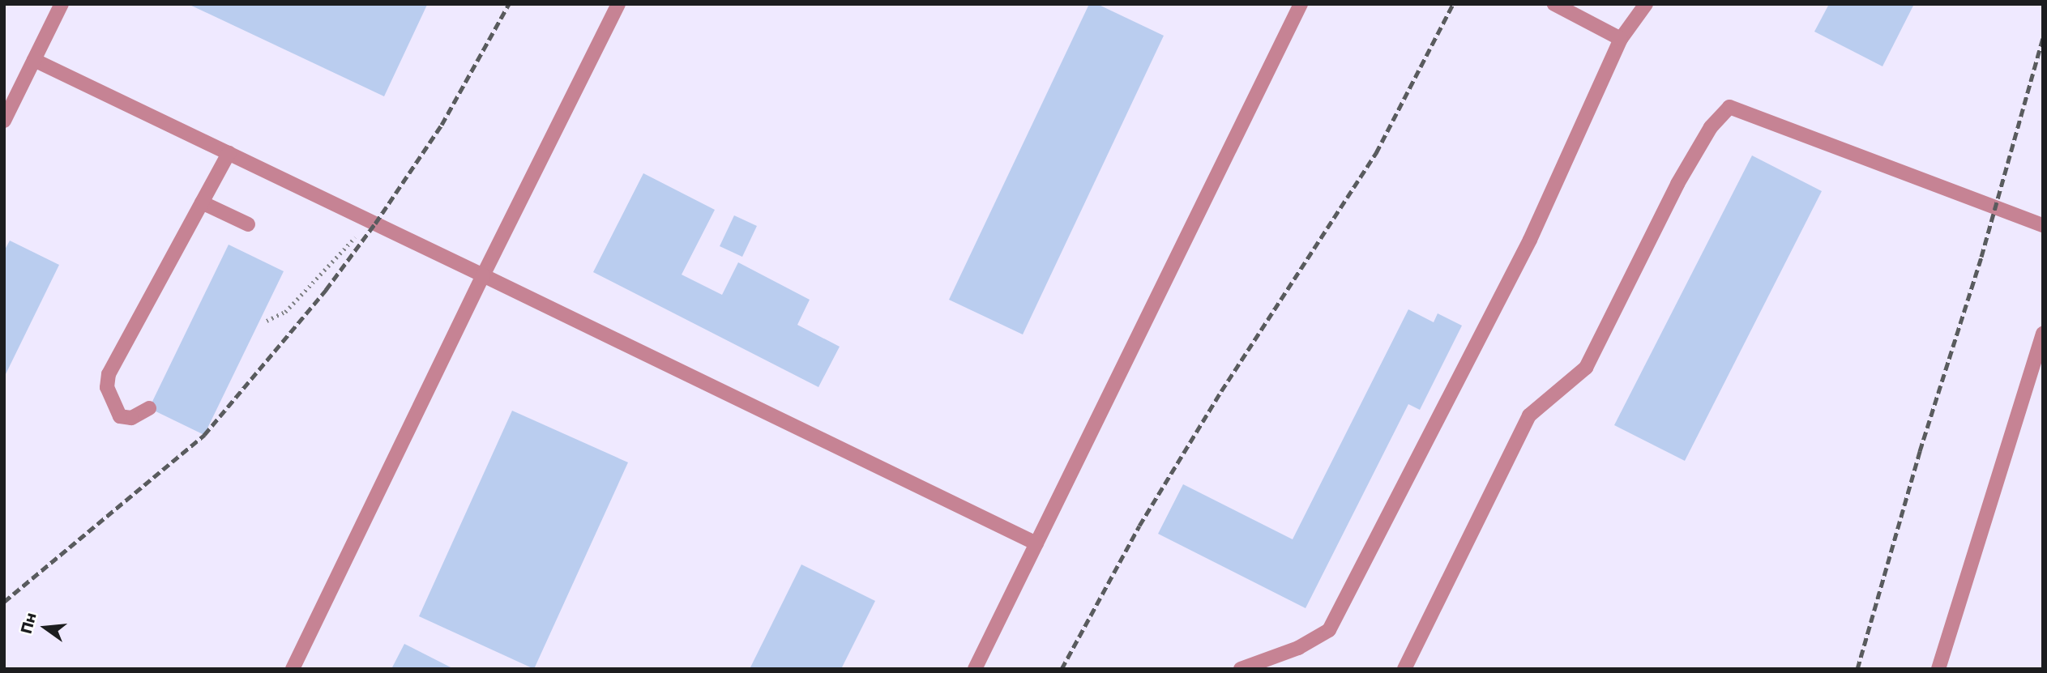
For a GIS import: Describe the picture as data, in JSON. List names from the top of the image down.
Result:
{
  "north": "left"
}
